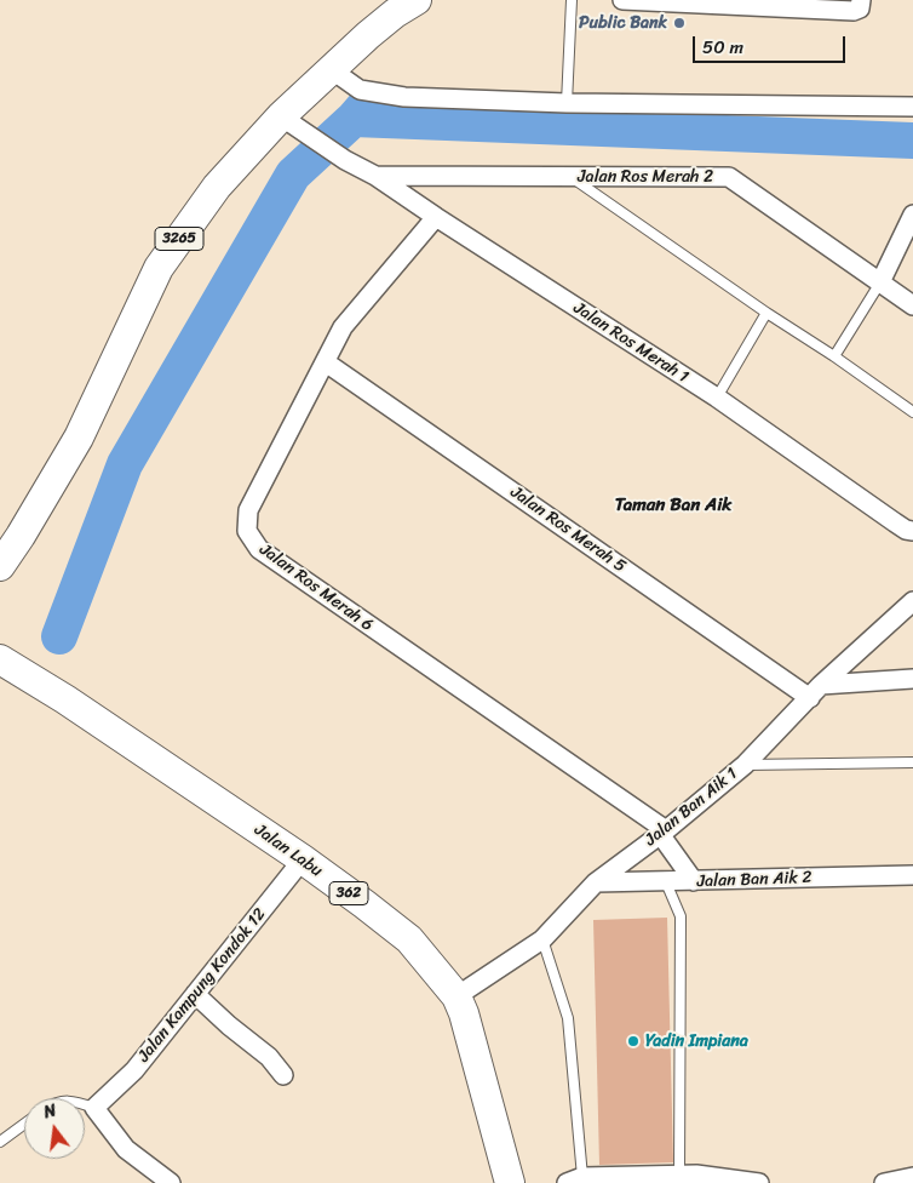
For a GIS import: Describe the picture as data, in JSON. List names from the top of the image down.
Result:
{
  "streets": {
    "main road": ["3265", "Jalan Labu", "362"],
    "street": [
      "Jalan Ros Merah 2",
      "Jalan Ros Merah 1",
      "Jalan Ros Merah 5",
      "Jalan Ros Merah 6",
      "Jalan Ban Aik 1",
      "Jalan Ban Aik 2",
      "Jalan Kampung Kondok 12"
    ]
  },
  "crossings": [
    ["Jalan Ros Merah 2", "Jalan Ros Merah 1"],
    ["3265", "Jalan Ros Merah 1"],
    ["Jalan Ros Merah 1", "Jalan Ros Merah 6"],
    ["Jalan Ros Merah 5", "Jalan Ros Merah 6"],
    ["Jalan Ros Merah 5", "Jalan Ban Aik 1"],
    ["Jalan Ros Merah 6", "Jalan Ban Aik 1"],
    ["Jalan Ros Merah 6", "Jalan Ban Aik 2"],
    ["Jalan Ban Aik 1", "Jalan Labu"],
    ["Jalan Ban Aik 1", "Jalan Ban Aik 2"],
    ["Jalan Labu", "Jalan Kampung Kondok 12"]
  ],
  "districts": ["Taman Ban Aik"],
  "places": ["Public Bank", "Yadin Impiana"],
  "scale_bar": "50 m",
  "north": "top"
}
